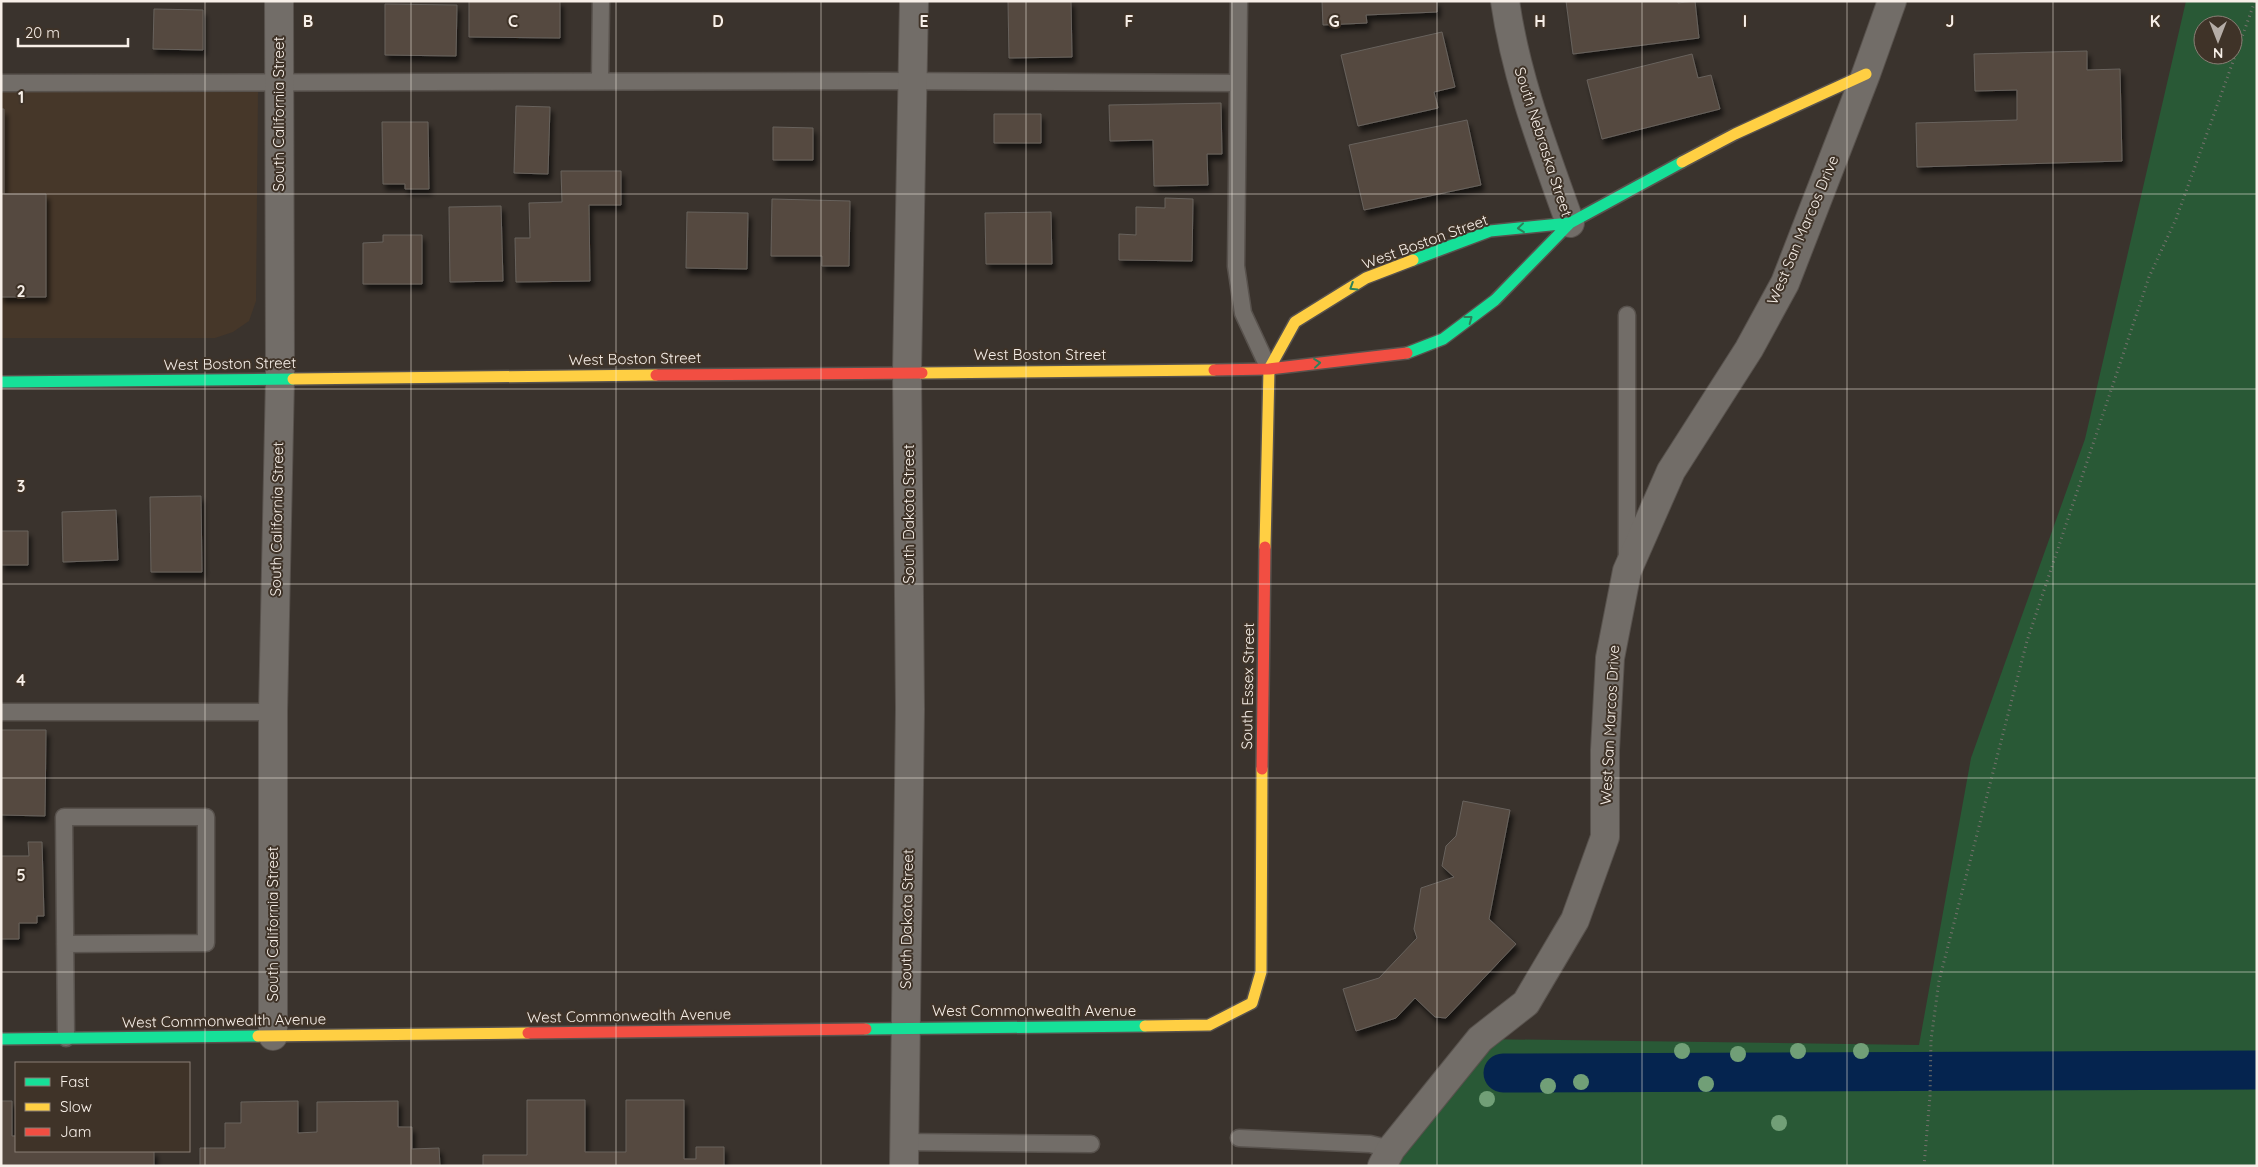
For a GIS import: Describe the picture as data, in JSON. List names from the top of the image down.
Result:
{
  "streets": {
    "street": [
      "South California Street",
      "South Nebraska Street",
      "West San Marcos Drive",
      "West Boston Street",
      "South Dakota Street",
      "South Essex Street",
      "West Commonwealth Avenue"
    ]
  },
  "crossings": [
    ["South California Street", "West Boston Street"],
    ["South California Street", "West Commonwealth Avenue"],
    ["South Nebraska Street", "West Boston Street"],
    ["West San Marcos Drive", "West Boston Street"],
    ["West Boston Street", "South Dakota Street"],
    ["West Boston Street", "South Essex Street"],
    ["South Dakota Street", "West Commonwealth Avenue"],
    ["South Essex Street", "West Commonwealth Avenue"]
  ],
  "legend": ["Fast", "Slow", "Jam"],
  "scale_bar": "20 m",
  "north": "bottom",
  "grid": {
    "columns": [
      "B",
      "C",
      "D",
      "E",
      "F",
      "G",
      "H",
      "I",
      "J",
      "K"
    ],
    "rows": [
      "1",
      "2",
      "3",
      "4",
      "5"
    ]
  }
}
